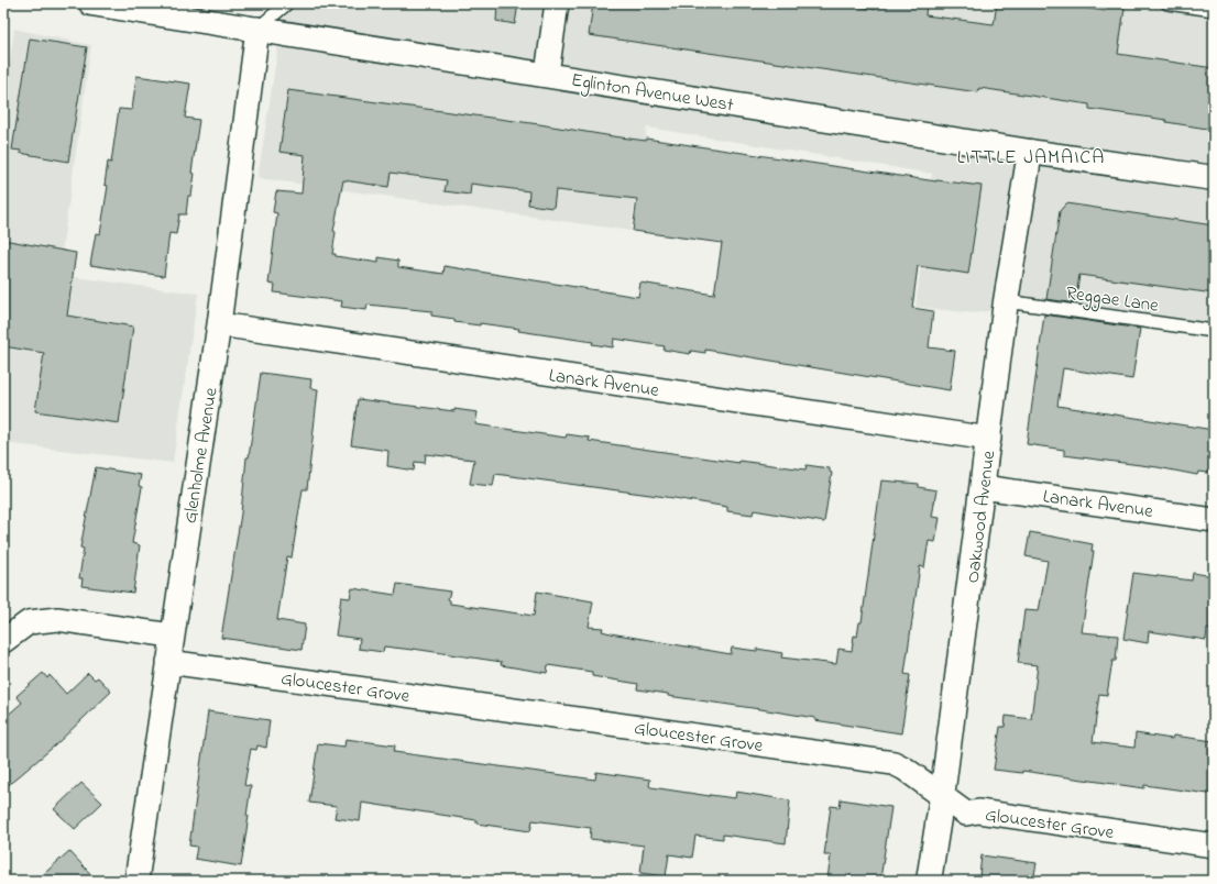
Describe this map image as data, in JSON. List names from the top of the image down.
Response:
{
  "streets": {
    "main road": ["Eglinton Avenue West", "Oakwood Avenue"],
    "street": ["Lanark Avenue", "Glenholme Avenue", "Gloucester Grove"],
    "lane": ["Reggae Lane"]
  },
  "crossings": [
    ["Eglinton Avenue West", "Glenholme Avenue"],
    ["Eglinton Avenue West", "Oakwood Avenue"],
    ["Reggae Lane", "Oakwood Avenue"],
    ["Lanark Avenue", "Glenholme Avenue"],
    ["Lanark Avenue", "Oakwood Avenue"],
    ["Glenholme Avenue", "Gloucester Grove"],
    ["Oakwood Avenue", "Gloucester Grove"]
  ],
  "districts": ["LITTLE JAMAICA"]
}
